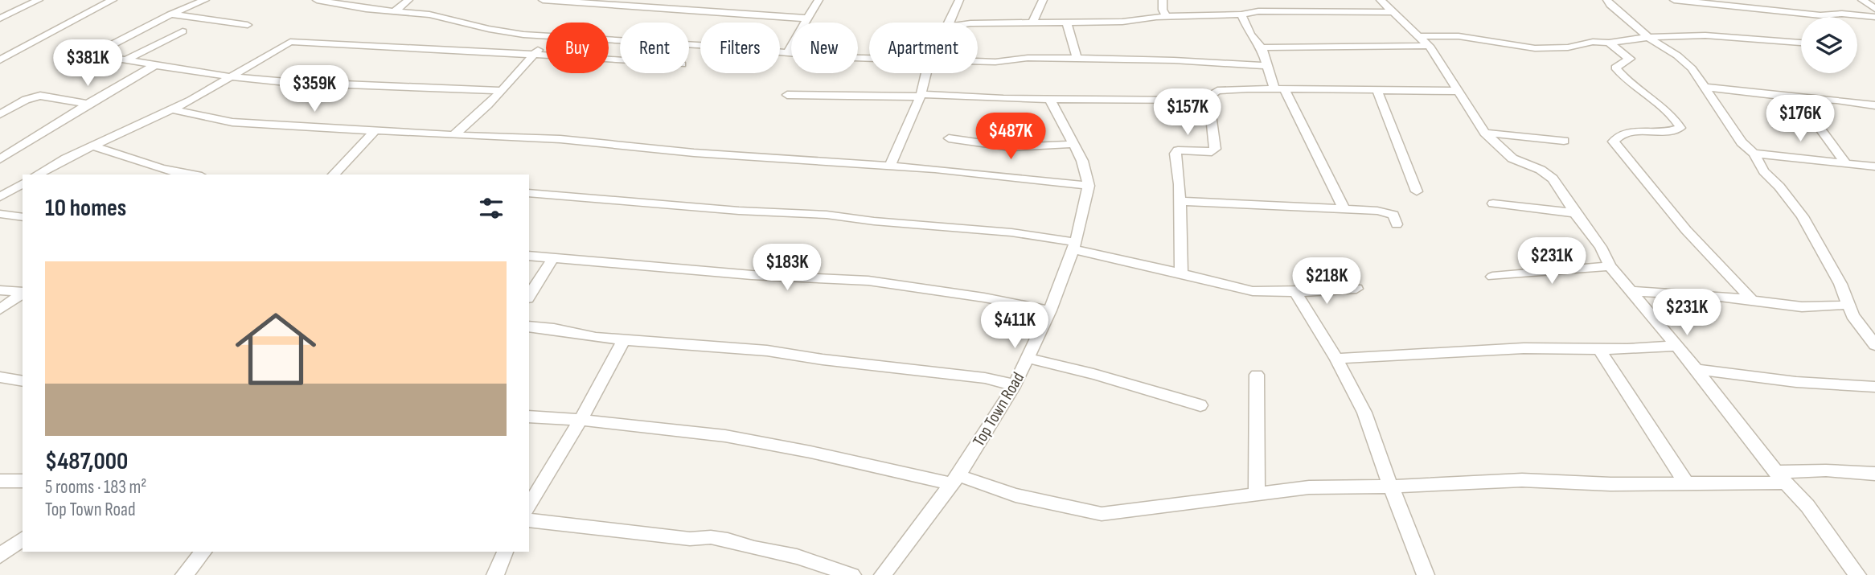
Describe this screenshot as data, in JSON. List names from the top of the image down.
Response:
{
  "streets": {
    "street": ["Top Town Road"]
  },
  "page": {
    "chip": [
      "Buy",
      "Rent",
      "Filters",
      "New",
      "Apartment"
    ],
    "price": [
      "$381K",
      "$359K",
      "$157K",
      "$176K",
      "$487K",
      "$231K",
      "$183K",
      "$218K",
      "$231K",
      "$411K"
    ],
    "heading": "10 homes",
    "list": [
      {
        "name": "$487,000",
        "note": "5 rooms · 183 m² · Top Town Road"
      }
    ]
  }
}
